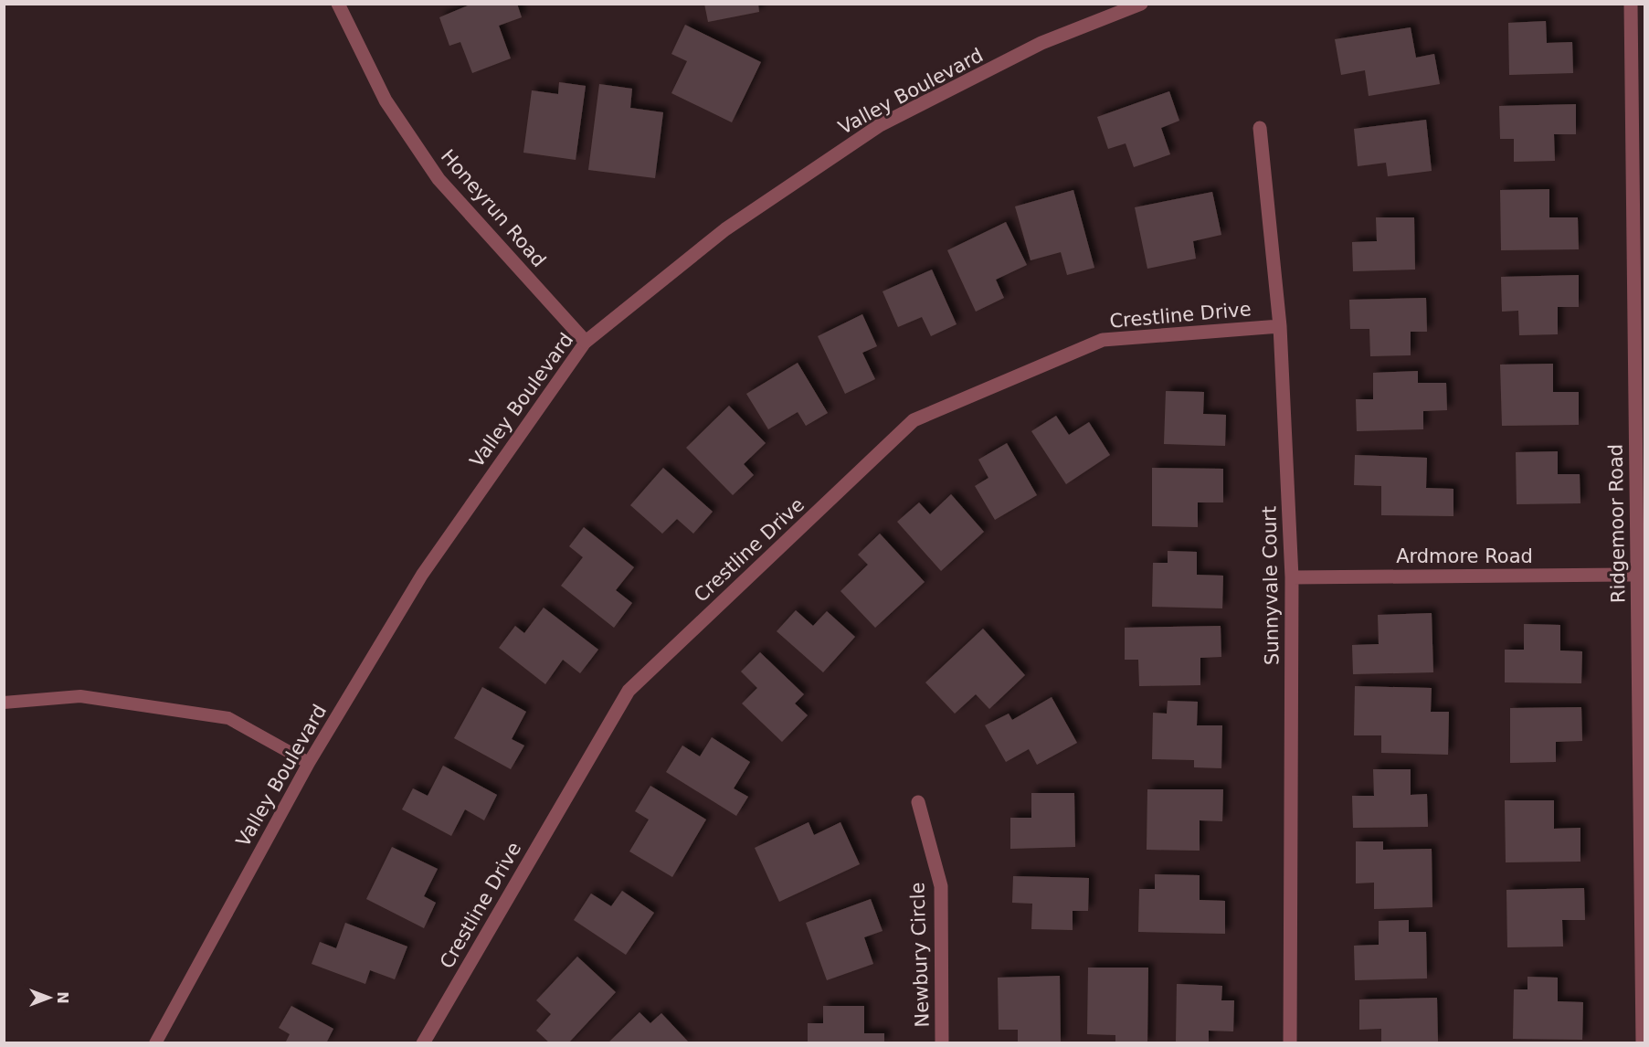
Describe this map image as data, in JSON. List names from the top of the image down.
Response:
{
  "streets": {
    "street": [
      "Valley Boulevard",
      "Honeyrun Road",
      "Crestline Drive",
      "Ridgemoor Road",
      "Ardmore Road",
      "Sunnyvale Court",
      "Newbury Circle"
    ]
  },
  "crossings": [
    ["Valley Boulevard", "Honeyrun Road"],
    ["Crestline Drive", "Sunnyvale Court"],
    ["Ridgemoor Road", "Ardmore Road"],
    ["Ardmore Road", "Sunnyvale Court"]
  ],
  "north": "right"
}
